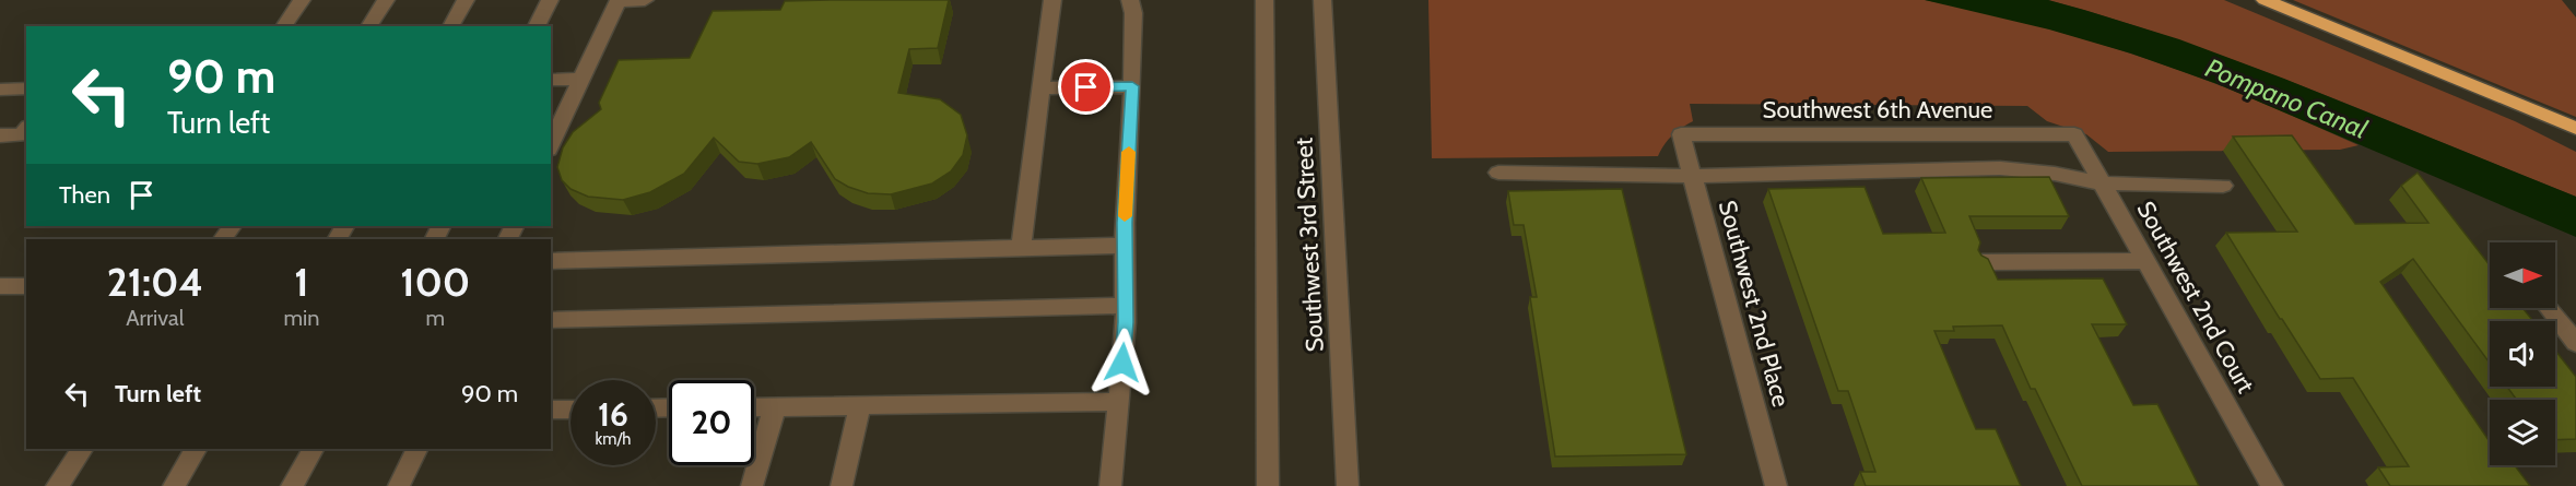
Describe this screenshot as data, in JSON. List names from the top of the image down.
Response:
{
  "streets": {
    "street": [
      "Southwest 6th Avenue",
      "Southwest 3rd Street",
      "Southwest 2nd Court",
      "Southwest 2nd Place"
    ]
  },
  "crossings": [
    ["Southwest 6th Avenue", "Southwest 2nd Court"],
    ["Southwest 6th Avenue", "Southwest 2nd Place"]
  ],
  "water": ["Pompano Canal"],
  "north": "right",
  "page": {
    "turn": ["90 m", "Turn left"],
    "then": "Then",
    "eta": [
      "21:04",
      "Arrival",
      "1",
      "min",
      "100",
      "m"
    ],
    "list": [
      {
        "name": "Turn left",
        "value": "90 m"
      }
    ],
    "speed": "16 km/h",
    "limit": "20"
  }
}
